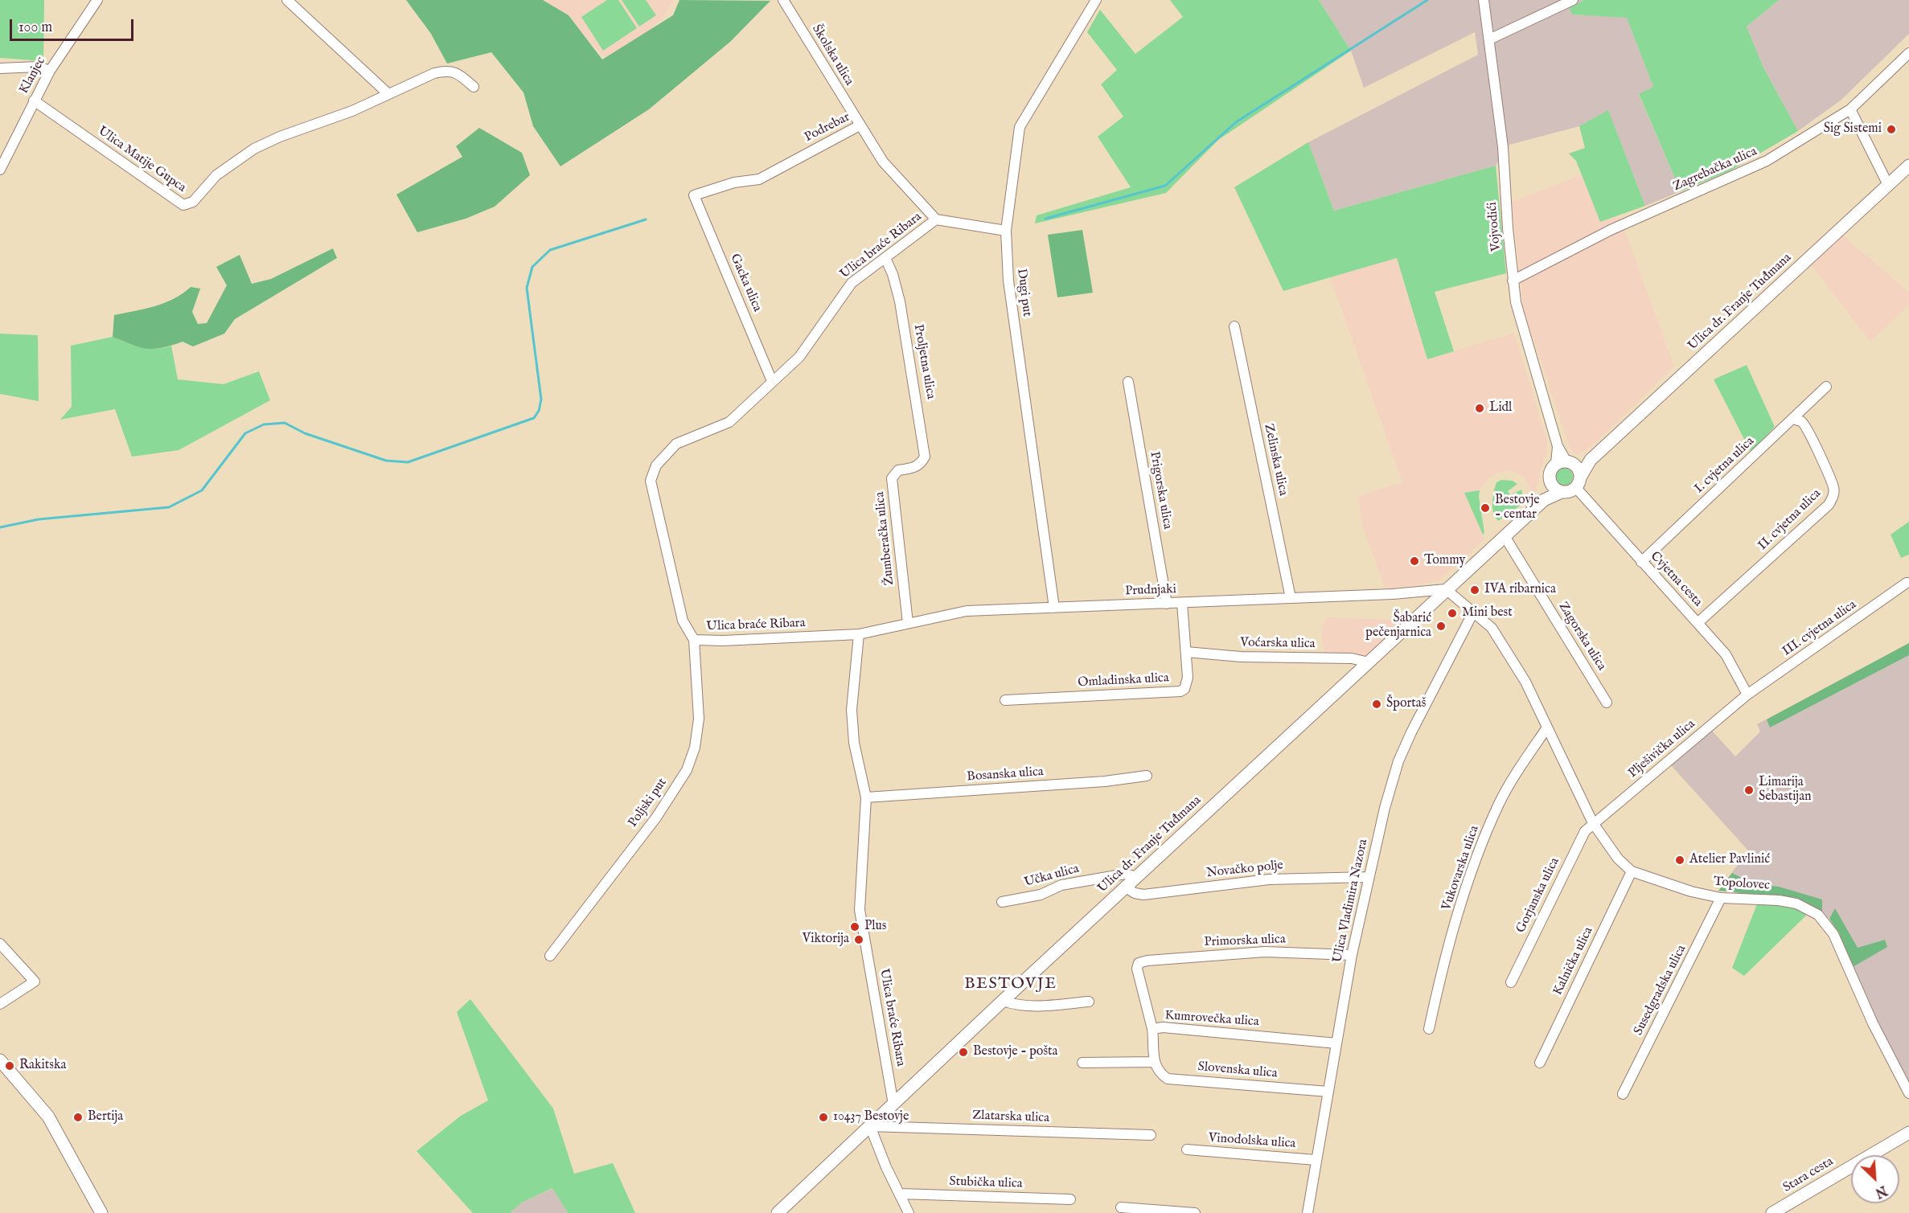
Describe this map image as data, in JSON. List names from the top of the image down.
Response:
{
  "streets": {
    "main road": ["Ulica dr. Franje Tuđmana", "Stara cesta"],
    "street": [
      "Školska ulica",
      "Klanjec",
      "Podrebar",
      "Ulica Matije Gupca",
      "Zagrebačka ulica",
      "Vojvodići",
      "Ulica braće Ribara",
      "Gacka ulica",
      "Dugi put",
      "Proljetna ulica",
      "Zelinska ulica",
      "I. cvjetna ulica",
      "Prigorska ulica",
      "II. cvjetna ulica",
      "Žumberačka ulica",
      "Cvjetna cesta",
      "Prudnjaki",
      "III. cvjetna ulica",
      "Zagorska ulica",
      "Voćarska ulica",
      "Omladinska ulica",
      "Plješivička ulica",
      "Bosanska ulica",
      "Poljski put",
      "Vukovarska ulica",
      "Novačko polje",
      "Učka ulica",
      "Topolovec",
      "Gorjanska ulica",
      "Ulica Vladimira Nazora",
      "Primorska ulica",
      "Kalnička ulica",
      "Susedgradska ulica",
      "Kumrovečka ulica",
      "Slovenska ulica",
      "Zlatarska ulica",
      "Vinodolska ulica",
      "Stubička ulica"
    ]
  },
  "crossings": [
    ["Školska ulica", "Podrebar"],
    ["Klanjec", "Ulica Matije Gupca"],
    ["Podrebar", "Ulica braće Ribara"],
    ["Podrebar", "Gacka ulica"],
    ["Zagrebačka ulica", "Vojvodići"],
    ["Vojvodići", "Ulica dr. Franje Tuđmana"],
    ["Vojvodići", "Cvjetna cesta"],
    ["Ulica braće Ribara", "Gacka ulica"],
    ["Ulica braće Ribara", "Dugi put"],
    ["Ulica braće Ribara", "Ulica dr. Franje Tuđmana"],
    ["Ulica braće Ribara", "Proljetna ulica"],
    ["Ulica braće Ribara", "Prudnjaki"],
    ["Ulica braće Ribara", "Bosanska ulica"],
    ["Ulica braće Ribara", "Poljski put"],
    ["Dugi put", "Prudnjaki"],
    ["Ulica dr. Franje Tuđmana", "Cvjetna cesta"],
    ["Ulica dr. Franje Tuđmana", "Prudnjaki"],
    ["Ulica dr. Franje Tuđmana", "Zagorska ulica"],
    ["Ulica dr. Franje Tuđmana", "Voćarska ulica"],
    ["Ulica dr. Franje Tuđmana", "Novačko polje"],
    ["Ulica dr. Franje Tuđmana", "Učka ulica"],
    ["Ulica dr. Franje Tuđmana", "Topolovec"],
    ["Ulica dr. Franje Tuđmana", "Zlatarska ulica"],
    ["Proljetna ulica", "Žumberačka ulica"],
    ["Zelinska ulica", "Prudnjaki"],
    ["I. cvjetna ulica", "II. cvjetna ulica"],
    ["I. cvjetna ulica", "Cvjetna cesta"],
    ["Prigorska ulica", "Prudnjaki"],
    ["II. cvjetna ulica", "Cvjetna cesta"],
    ["Žumberačka ulica", "Prudnjaki"],
    ["Cvjetna cesta", "III. cvjetna ulica"],
    ["Cvjetna cesta", "Plješivička ulica"],
    ["Prudnjaki", "Omladinska ulica"],
    ["Prudnjaki", "Topolovec"],
    ["III. cvjetna ulica", "Plješivička ulica"],
    ["Voćarska ulica", "Omladinska ulica"],
    ["Plješivička ulica", "Topolovec"],
    ["Plješivička ulica", "Gorjanska ulica"],
    ["Vukovarska ulica", "Topolovec"],
    ["Novačko polje", "Ulica Vladimira Nazora"],
    ["Topolovec", "Gorjanska ulica"],
    ["Topolovec", "Ulica Vladimira Nazora"],
    ["Topolovec", "Kalnička ulica"],
    ["Topolovec", "Susedgradska ulica"],
    ["Ulica Vladimira Nazora", "Primorska ulica"],
    ["Ulica Vladimira Nazora", "Kumrovečka ulica"],
    ["Ulica Vladimira Nazora", "Slovenska ulica"],
    ["Ulica Vladimira Nazora", "Vinodolska ulica"],
    ["Primorska ulica", "Kumrovečka ulica"]
  ],
  "districts": ["BESTOVJE"],
  "places": [
    "Sig Sistemi",
    "Lidl",
    "Bestovje - centar",
    "Tommy",
    "IVA ribarnica",
    "Mini best",
    "Šabarić pečenjarnica",
    "Športaš",
    "Limarija Sebastijan",
    "Atelier Pavlinić",
    "Plus",
    "Viktorija",
    "Bestovje - pošta",
    "Rakitska",
    "Bertija",
    "10437 Bestovje"
  ],
  "scale_bar": "100 m",
  "north": "bottom right"
}
